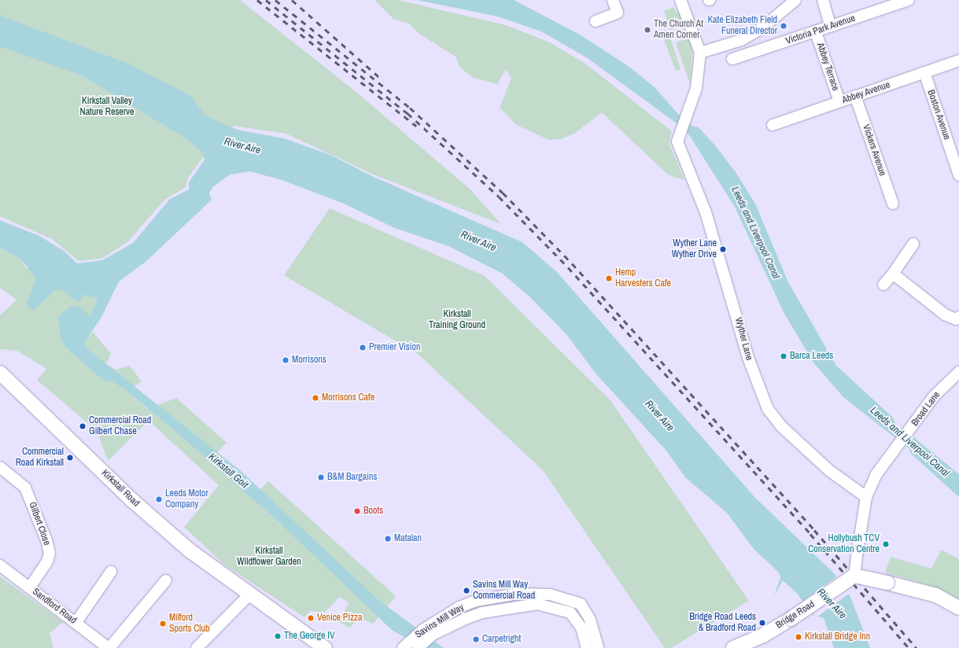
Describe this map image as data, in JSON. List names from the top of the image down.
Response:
{
  "streets": {
    "main road": ["Kirkstall Road", "Bridge Road"],
    "street": [
      "Victoria Park Avenue",
      "Abbey Terrace",
      "Abbey Avenue",
      "Boston Avenue",
      "Vickers Avenue",
      "Wyther Lane",
      "Broad Lane",
      "Gilbert Close",
      "Sandford Road",
      "Savins Mill Way"
    ]
  },
  "crossings": [
    ["Victoria Park Avenue", "Abbey Terrace"],
    ["Abbey Terrace", "Abbey Avenue"],
    ["Abbey Avenue", "Boston Avenue"],
    ["Abbey Avenue", "Vickers Avenue"],
    ["Wyther Lane", "Broad Lane"],
    ["Gilbert Close", "Sandford Road"]
  ],
  "water": ["River Aire", "Leeds and Liverpool Canal", "Kirkstall Goit"],
  "parks": ["Kirkstall Valley Nature Reserve", "Kirkstall Training Ground", "Kirkstall Wildflower Garden"],
  "places": [
    "Kate Elizabeth Field Funeral Director",
    "The Church At Amen Corner",
    "Wyther Lane Wyther Drive",
    "Hemp Harvesters Cafe",
    "Premier Vision",
    "Barca Leeds",
    "Morrisons",
    "Morrisons Cafe",
    "Commercial Road Gilbert Chase",
    "Commercial Road Kirkstall",
    "B&M Bargains",
    "Leeds Motor Company",
    "Boots",
    "Matalan",
    "Hollybush TCV Conservation Centre",
    "Savins Mill Way Commercial Road",
    "Venice Pizza",
    "Bridge Road Leeds & Bradford Road",
    "Milford Sports Club",
    "The George IV",
    "Kirkstall Bridge Inn",
    "Carpetright"
  ]
}
